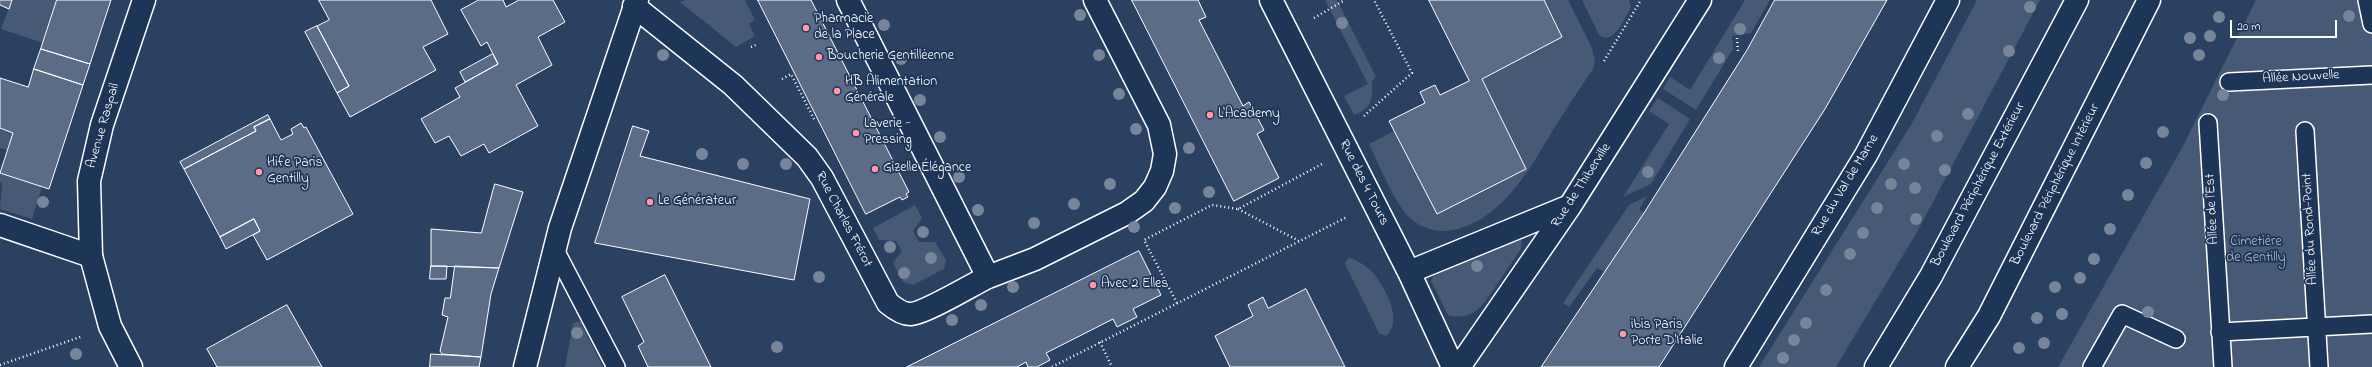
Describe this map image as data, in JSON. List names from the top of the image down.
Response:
{
  "streets": {
    "main road": [
      "Avenue Raspail",
      "Rue des 4 Tours",
      "Boulevard Périphérique Extérieur",
      "Boulevard Périphérique Intérieur",
      "Rue de Thiberville",
      "Rue du Val de Marne",
      "Rue Charles Frérot"
    ],
    "lane": ["Allée Nouvelle", "Allée de l'Est", "Allée du Rond-Point"]
  },
  "parks": ["Cimetière de Gentilly"],
  "places": [
    "Pharmacie de la Place",
    "Boucherie Gentillėenne",
    "HB Alimentation Générale",
    "L'Academy",
    "Laverie - Pressing",
    "Gizelle Élégance",
    "Hife Paris Gentilly",
    "Le Générateur",
    "Avec 2 Elles",
    "ibis Paris Porte D'Italie"
  ],
  "scale_bar": "20 m"
}
